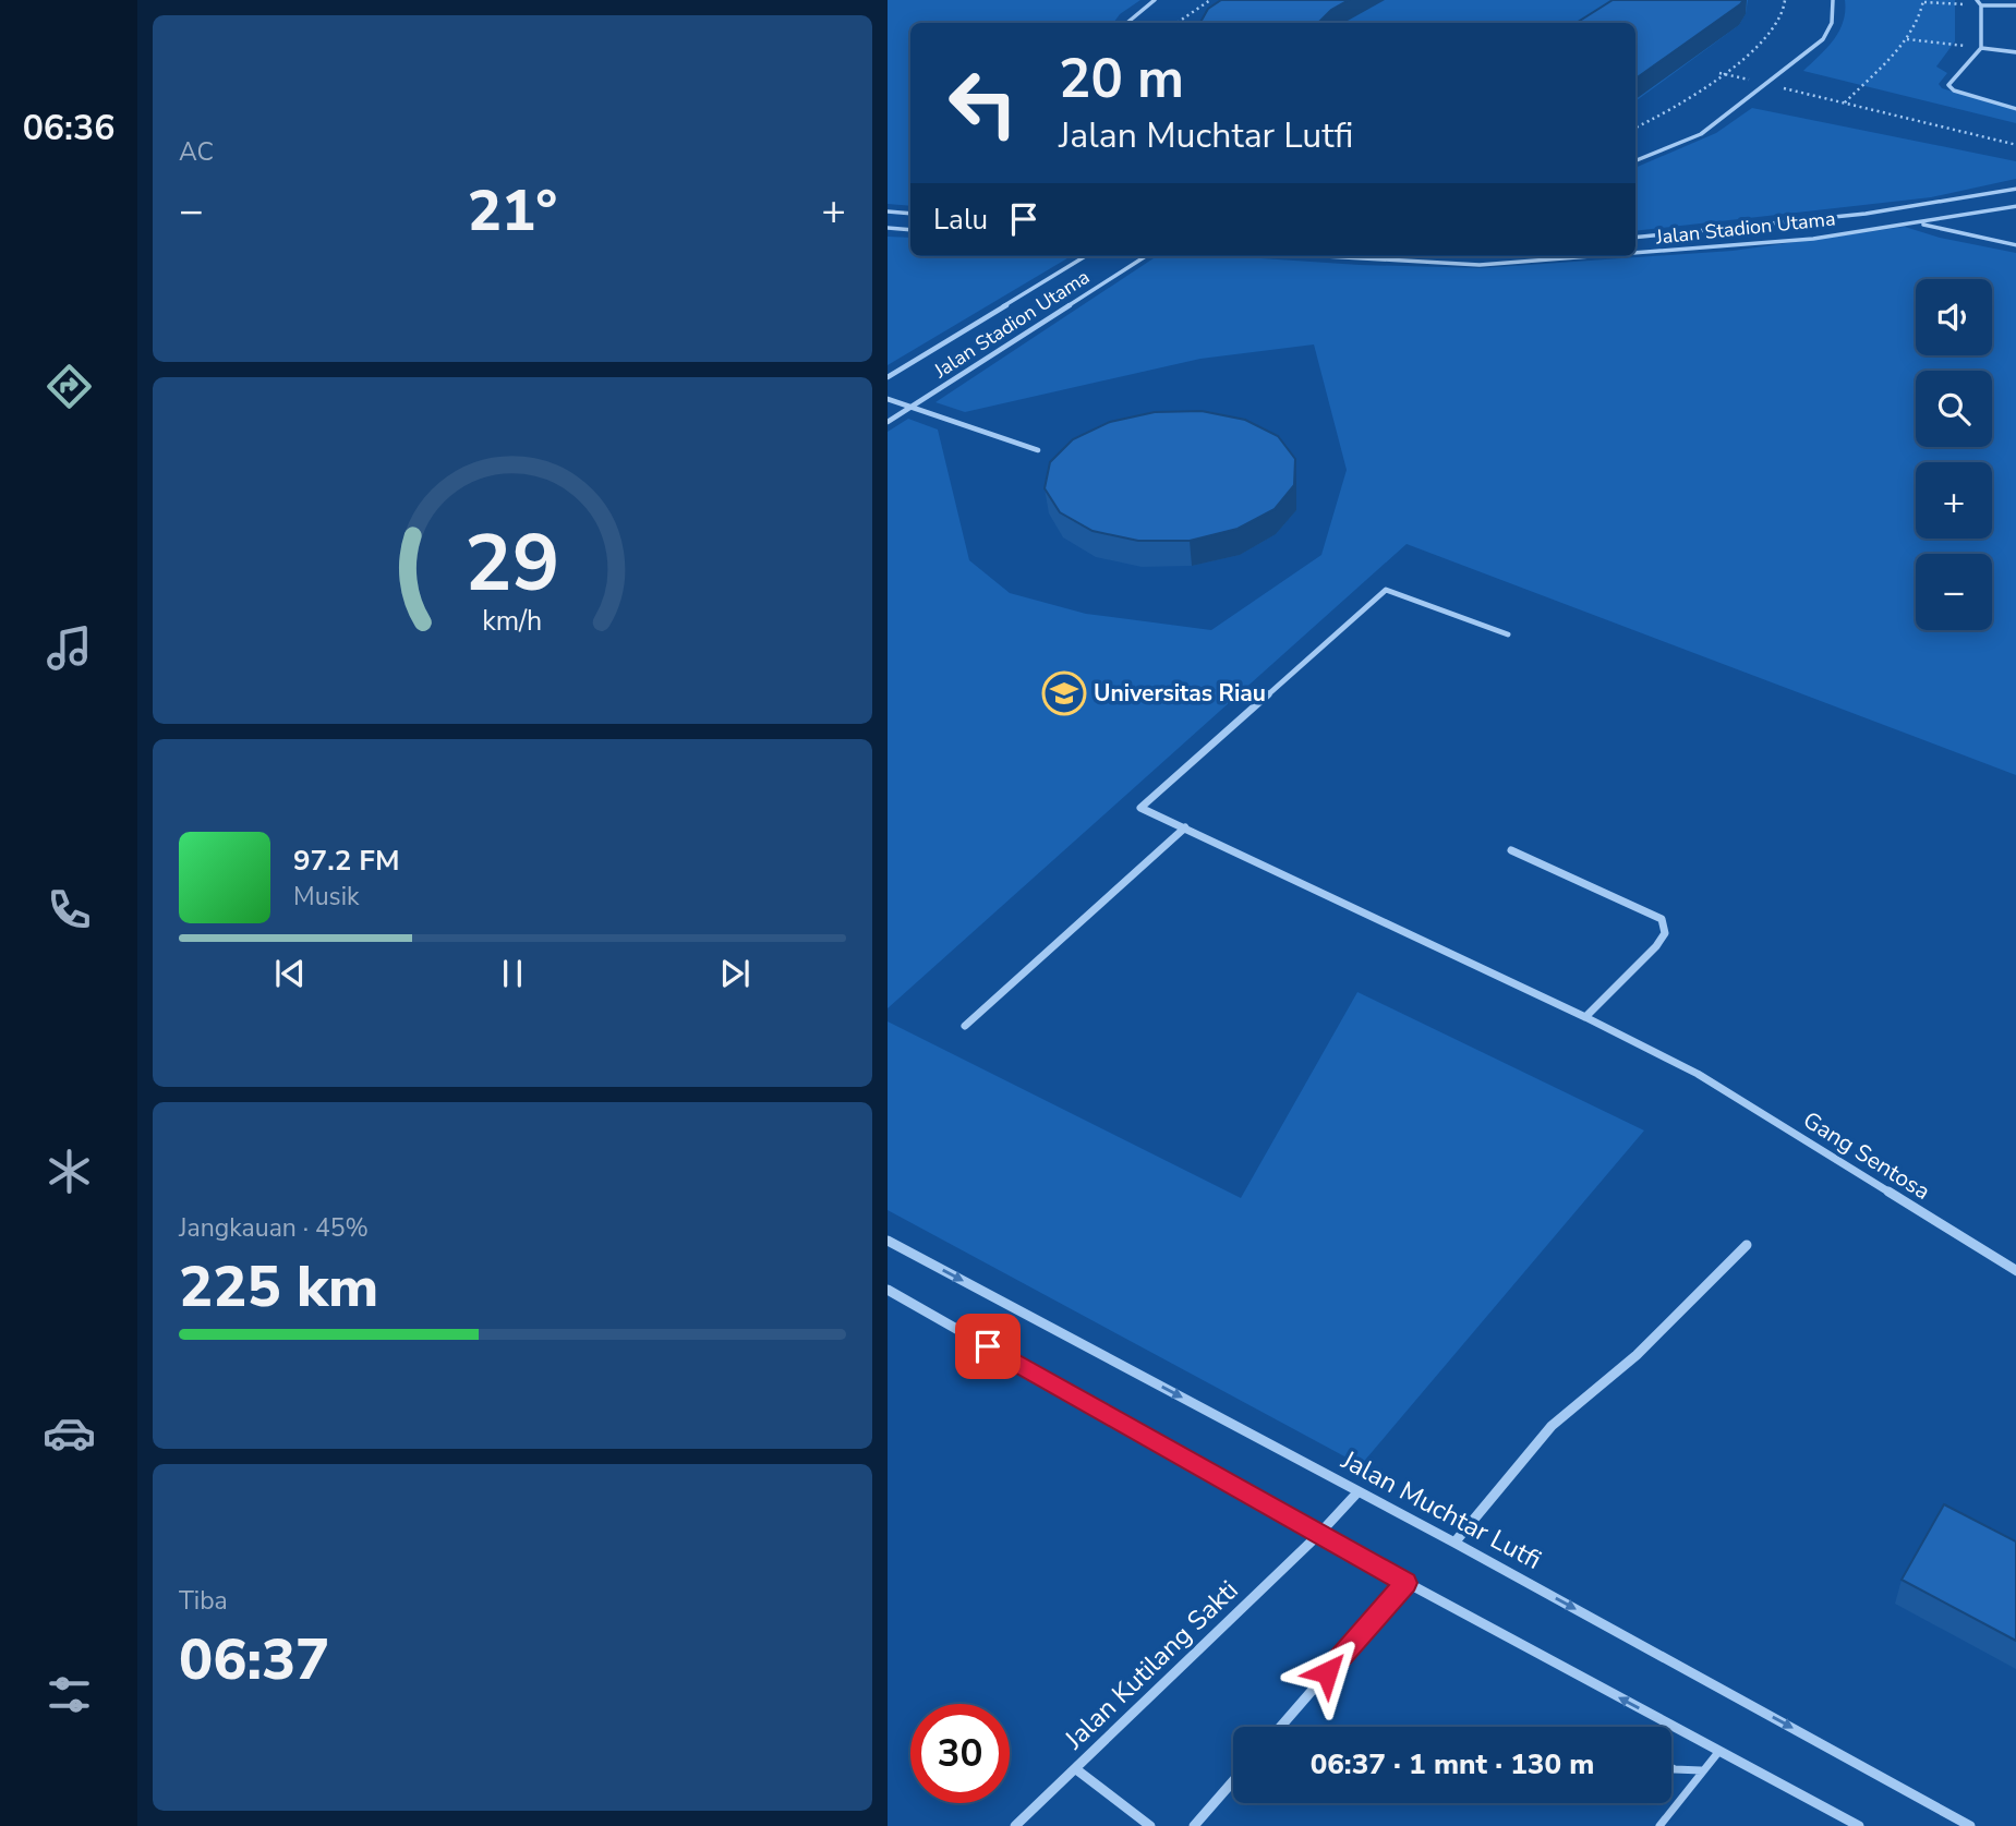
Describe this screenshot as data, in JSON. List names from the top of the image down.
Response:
{
  "streets": {
    "street": ["Gang Sentosa", "Jalan Muchtar Lutfi", "Jalan Kutilang Sakti"],
    "lane": ["Jalan Stadion Utama"]
  },
  "crossings": [
    ["Jalan Muchtar Lutfi", "Jalan Kutilang Sakti"]
  ],
  "places": {
    "school or university": ["Universitas Riau"]
  },
  "page": {
    "tabs": "06:36",
    "tile": [
      "AC",
      ["Jangkauan · 45%", "225 km"],
      ["Tiba", "06:37"]
    ],
    "turn": ["20 m", "Jalan Muchtar Lutfi"],
    "heat": ["−", "21°", "+"],
    "then": "Lalu",
    "map_buttons": ["+", "−"],
    "song": ["97.2 FM", "Musik"],
    "limit": "30",
    "trip": "06:37 · 1 mnt · 130 m",
    "gauge": ["29", "km/h"]
  }
}
